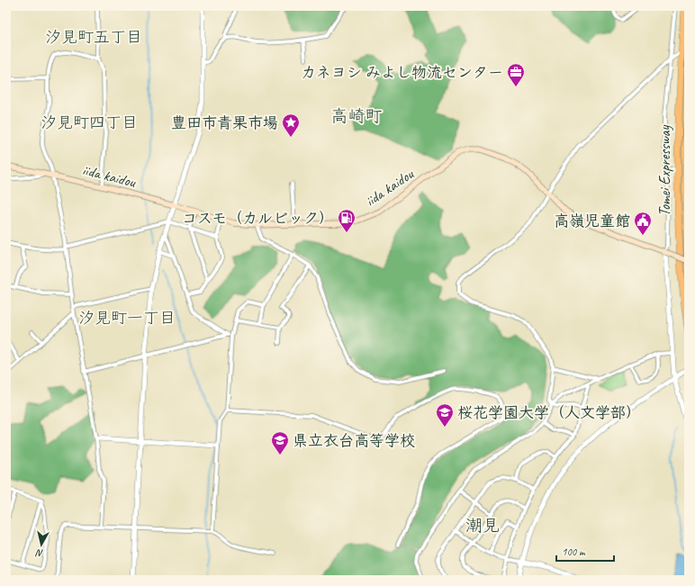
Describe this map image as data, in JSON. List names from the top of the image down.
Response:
{
  "streets": {
    "highway": ["Tomei Expressway"],
    "main road": ["iida kaidou"]
  },
  "districts": [
    "汐見町五丁目",
    "高崎町",
    "汐見町四丁目",
    "汐見町一丁目",
    "潮見"
  ],
  "places": {
    "office": ["カネヨシ みよし物流センター"],
    "place": ["豊田市青果市場"],
    "fuel station": ["コスモ（カルビック）"],
    "public building": ["高嶺児童館"],
    "school or university": ["桜花学園大学（人文学部）", "県立衣台高等学校"]
  },
  "scale_bar": "100 m",
  "north": "bottom"
}
